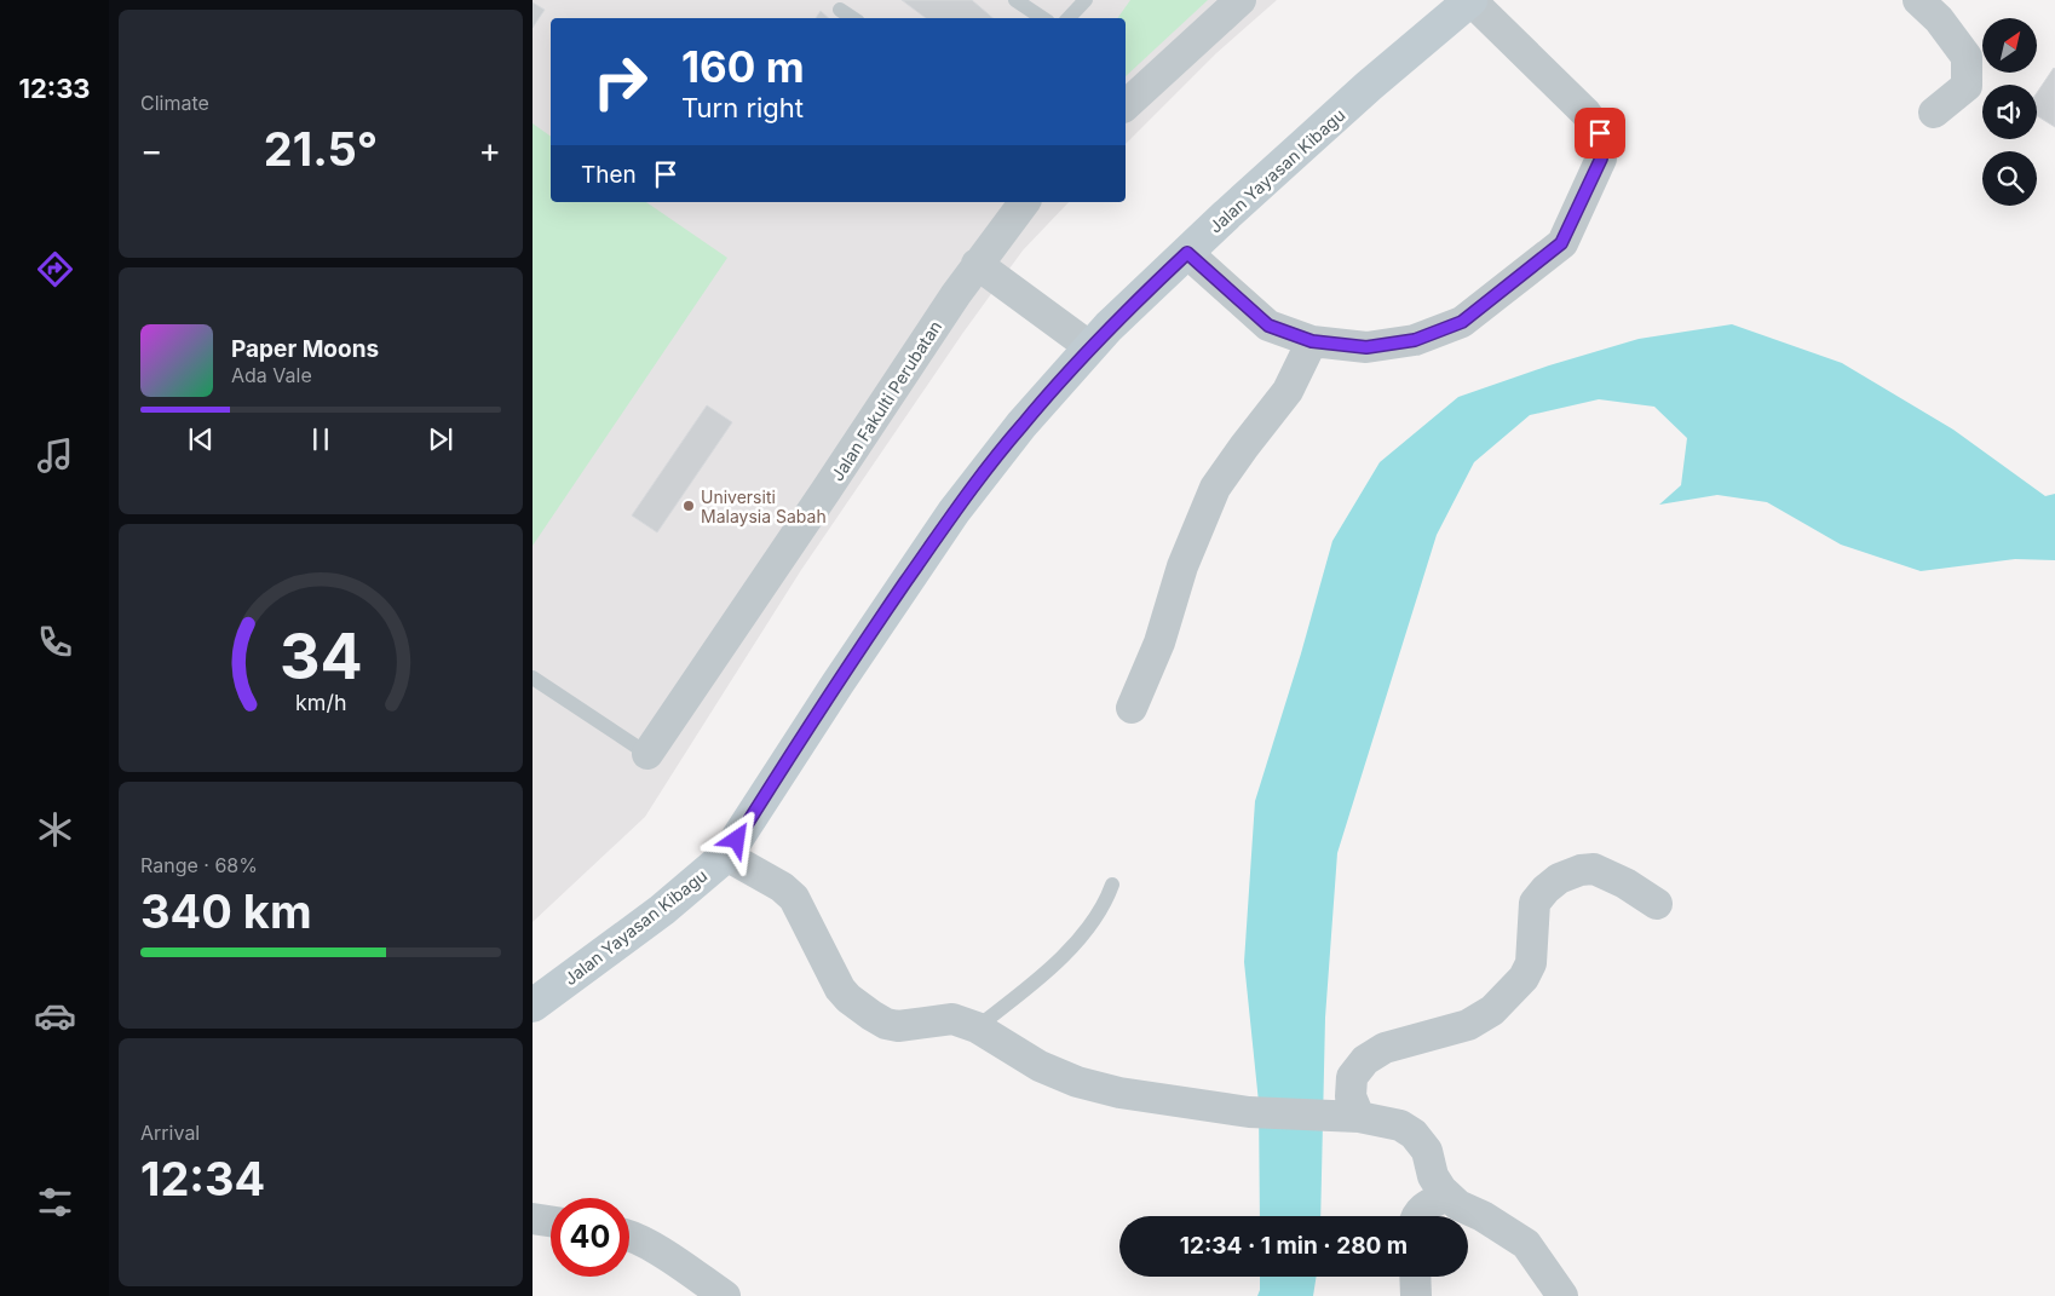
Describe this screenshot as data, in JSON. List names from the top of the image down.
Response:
{
  "streets": {
    "street": ["Jalan Yayasan Kibagu", "Jalan Fakulti Perubatan"]
  },
  "places": ["Universiti Malaysia Sabah"],
  "north": "top right",
  "page": {
    "tabs": "12:33",
    "tile": [
      "Climate",
      ["Range · 68%", "340 km"],
      ["Arrival", "12:34"]
    ],
    "turn": ["160 m", "Turn right"],
    "heat": ["−", "21.5°", "+"],
    "then": "Then",
    "song": ["Paper Moons", "Ada Vale"],
    "limit": "40",
    "trip": "12:34 · 1 min · 280 m",
    "gauge": ["34", "km/h"]
  }
}
